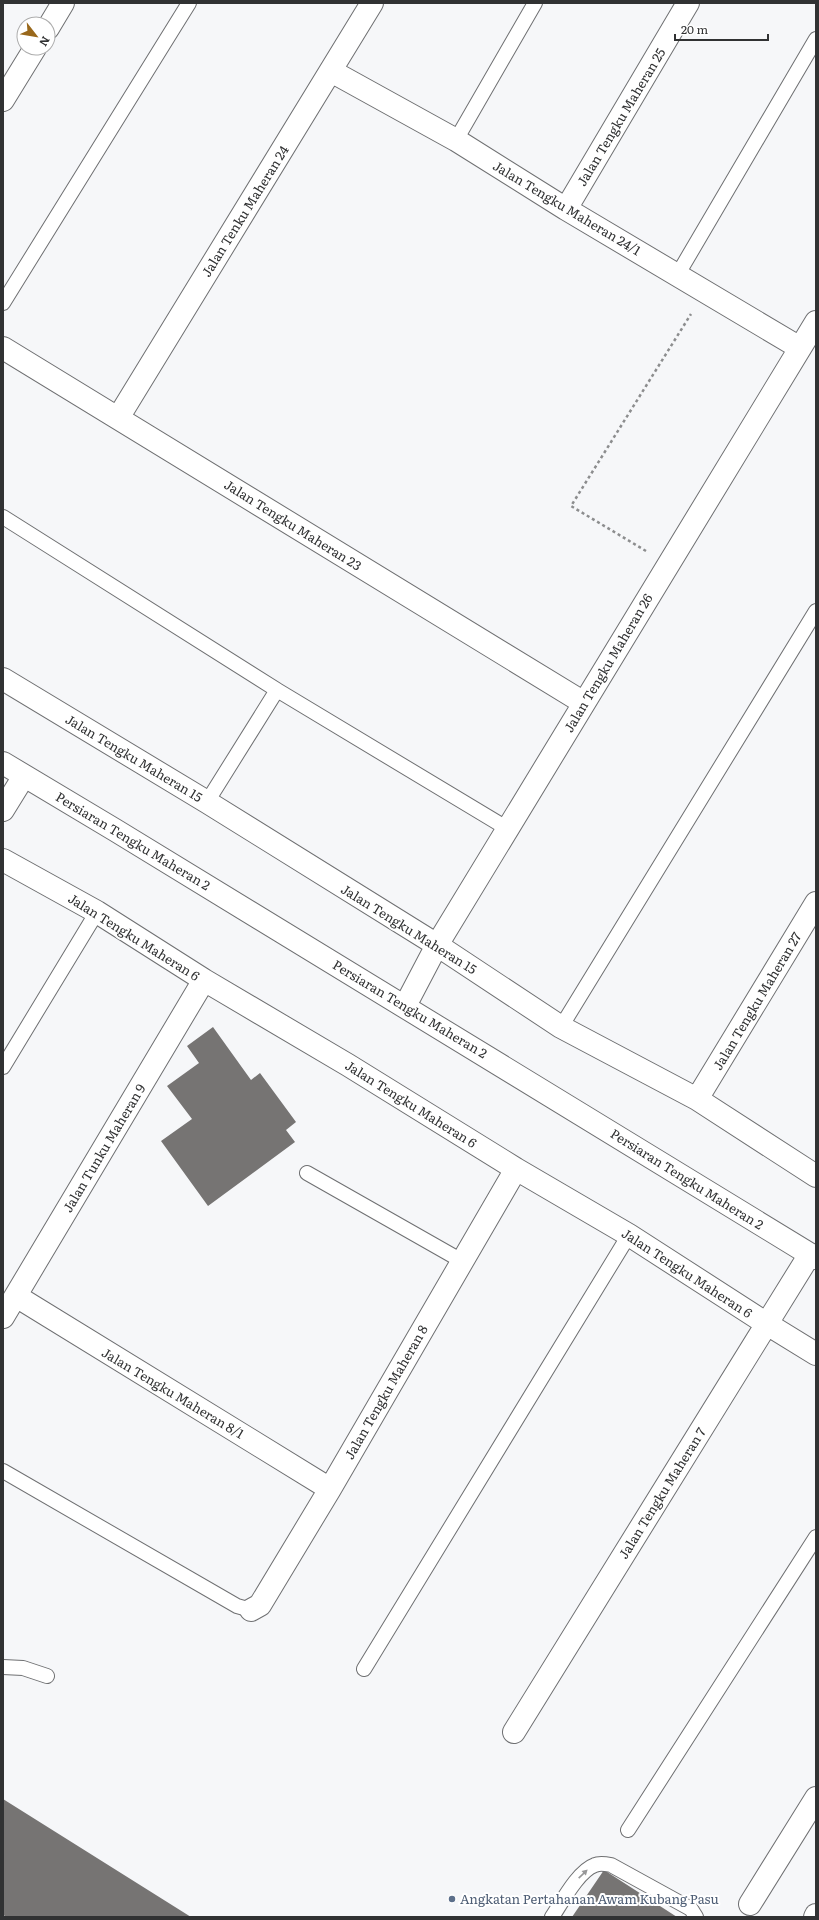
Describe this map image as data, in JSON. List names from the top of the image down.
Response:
{
  "streets": {
    "street": [
      "Jalan Tengku Maheran 25",
      "Jalan Tengku Maheran 24/1",
      "Jalan Tenku Maheran 24",
      "Jalan Tengku Maheran 23",
      "Jalan Tengku Maheran 26",
      "Jalan Tengku Maheran 15",
      "Persiaran Tengku Maheran 2",
      "Jalan Tengku Maheran 6",
      "Jalan Tengku Maheran 27",
      "Jalan Tunku Maheran 9",
      "Jalan Tengku Maheran 8",
      "Jalan Tengku Maheran 8/1",
      "Jalan Tengku Maheran 7"
    ]
  },
  "crossings": [
    ["Jalan Tengku Maheran 25", "Jalan Tengku Maheran 24/1"],
    ["Jalan Tengku Maheran 24/1", "Jalan Tenku Maheran 24"],
    ["Jalan Tengku Maheran 24/1", "Jalan Tengku Maheran 26"],
    ["Jalan Tenku Maheran 24", "Jalan Tengku Maheran 23"],
    ["Jalan Tengku Maheran 23", "Jalan Tengku Maheran 26"],
    ["Jalan Tengku Maheran 26", "Jalan Tengku Maheran 15"],
    ["Jalan Tengku Maheran 26", "Persiaran Tengku Maheran 2"],
    ["Jalan Tengku Maheran 15", "Jalan Tengku Maheran 27"],
    ["Persiaran Tengku Maheran 2", "Jalan Tengku Maheran 7"],
    ["Jalan Tengku Maheran 6", "Jalan Tunku Maheran 9"],
    ["Jalan Tengku Maheran 6", "Jalan Tengku Maheran 8"],
    ["Jalan Tengku Maheran 6", "Jalan Tengku Maheran 7"],
    ["Jalan Tunku Maheran 9", "Jalan Tengku Maheran 8/1"],
    ["Jalan Tengku Maheran 8", "Jalan Tengku Maheran 8/1"]
  ],
  "places": ["Angkatan Pertahanan Awam Kubang Pasu"],
  "scale_bar": "20 m",
  "north": "bottom right"
}
